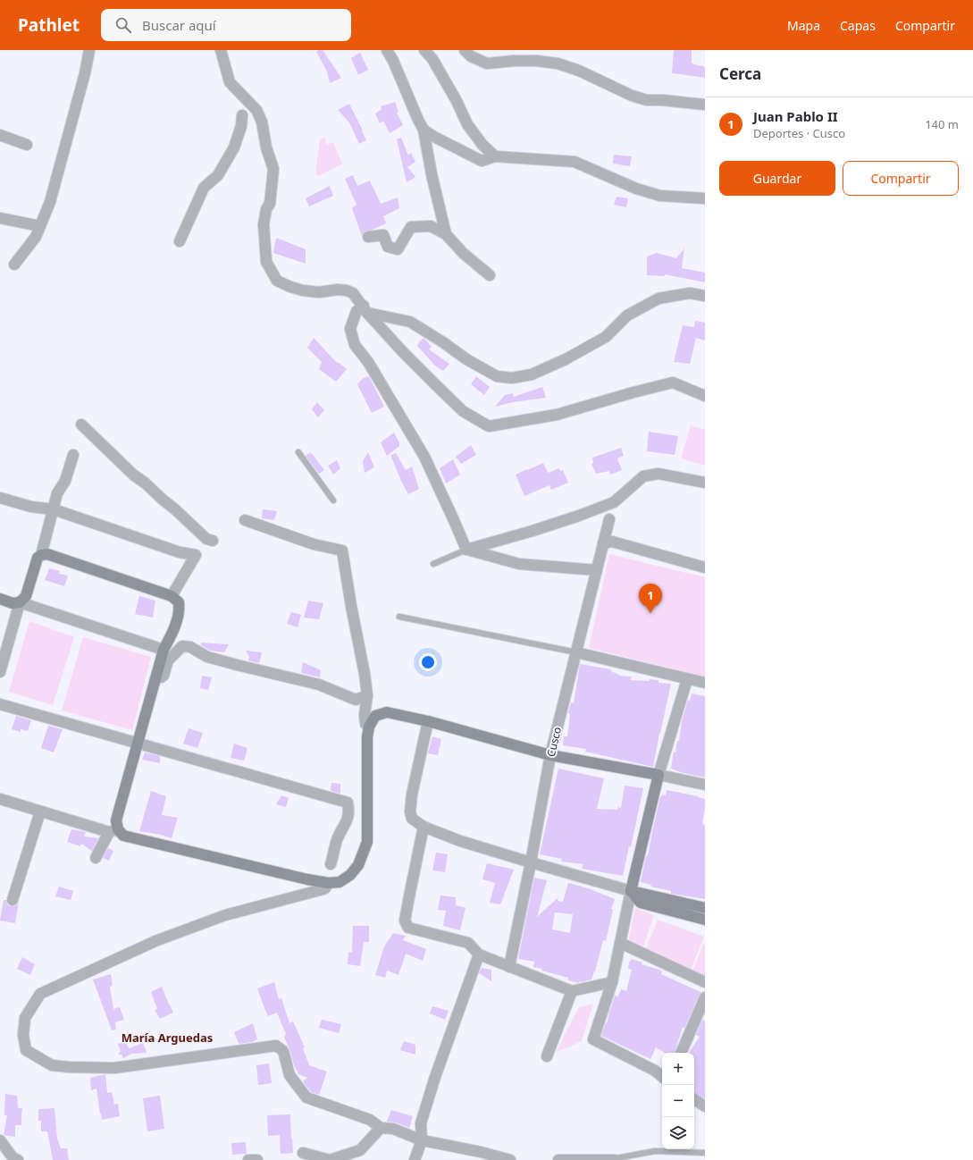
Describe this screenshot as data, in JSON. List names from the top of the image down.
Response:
{
  "streets": {
    "street": ["Cusco"]
  },
  "districts": ["María Arguedas"],
  "page": {
    "header": "Pathlet",
    "search": "Buscar aquí",
    "nav": ["Mapa", "Capas", "Compartir"],
    "heading": "Cerca",
    "list": [
      {
        "mark": "1",
        "name": "Juan Pablo II",
        "note": "Deportes · Cusco",
        "value": "140 m"
      }
    ],
    "buttons": ["Guardar", "Compartir"],
    "pins": "1",
    "map_buttons": ["+", "−"]
  }
}
